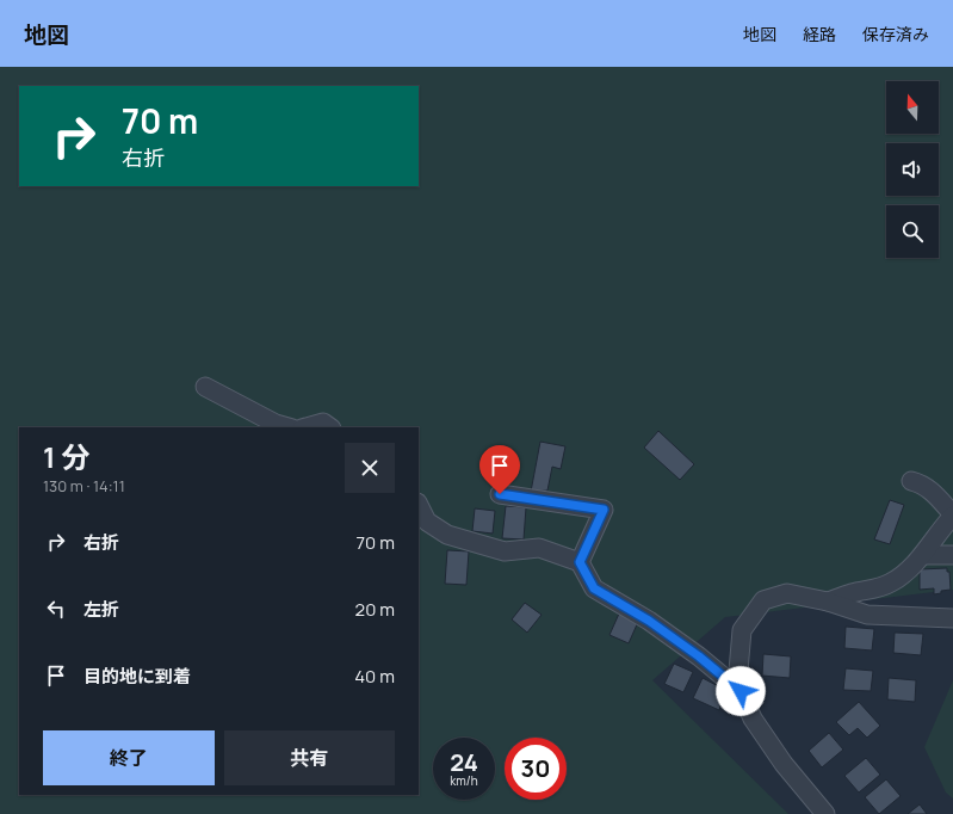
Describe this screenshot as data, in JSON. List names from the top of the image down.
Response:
{
  "north": "top",
  "page": {
    "header": "地図",
    "nav": ["地図", "経路", "保存済み"],
    "turn": ["70 m", "右折"],
    "heading": ["1 分", "130 m · 14:11"],
    "list": [
      {
        "name": "右折",
        "value": "70 m"
      },
      {
        "name": "左折",
        "value": "20 m"
      },
      {
        "name": "目的地に到着",
        "value": "40 m"
      }
    ],
    "buttons": ["終了", "共有"],
    "speed": "24 km/h",
    "limit": "30"
  }
}
